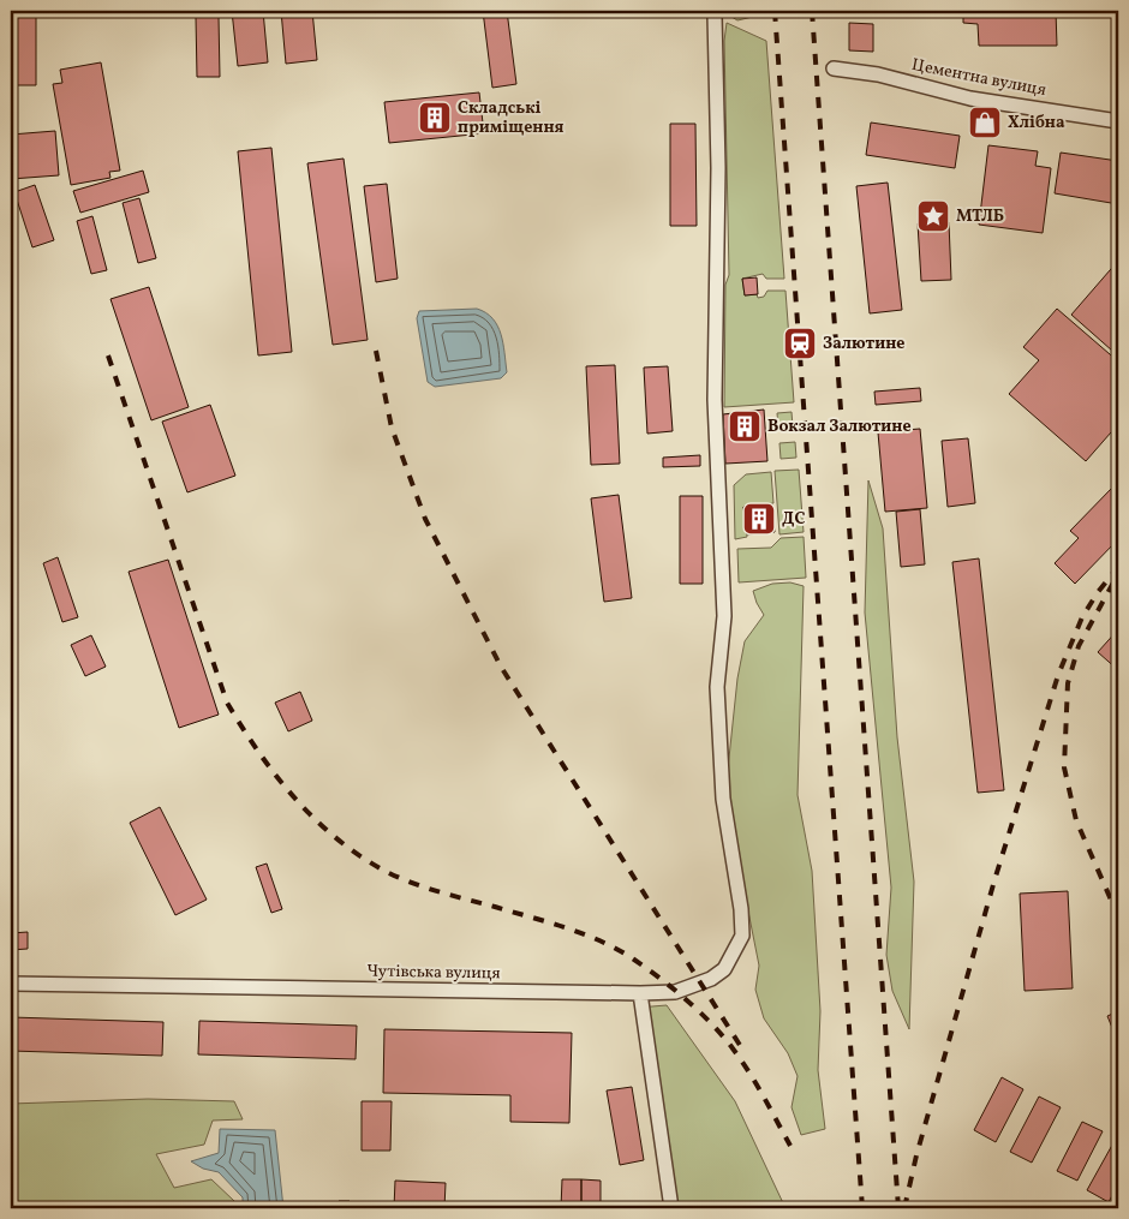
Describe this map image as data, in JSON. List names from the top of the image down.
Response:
{
  "streets": {
    "street": ["Цементна вулиця", "Чутівська вулиця"]
  },
  "places": {
    "building": ["Складські приміщення", "Вокзал Залютине", "ДС"],
    "shop": ["Хлібна"],
    "place": ["МТЛБ"],
    "station": ["Залютине"]
  }
}
